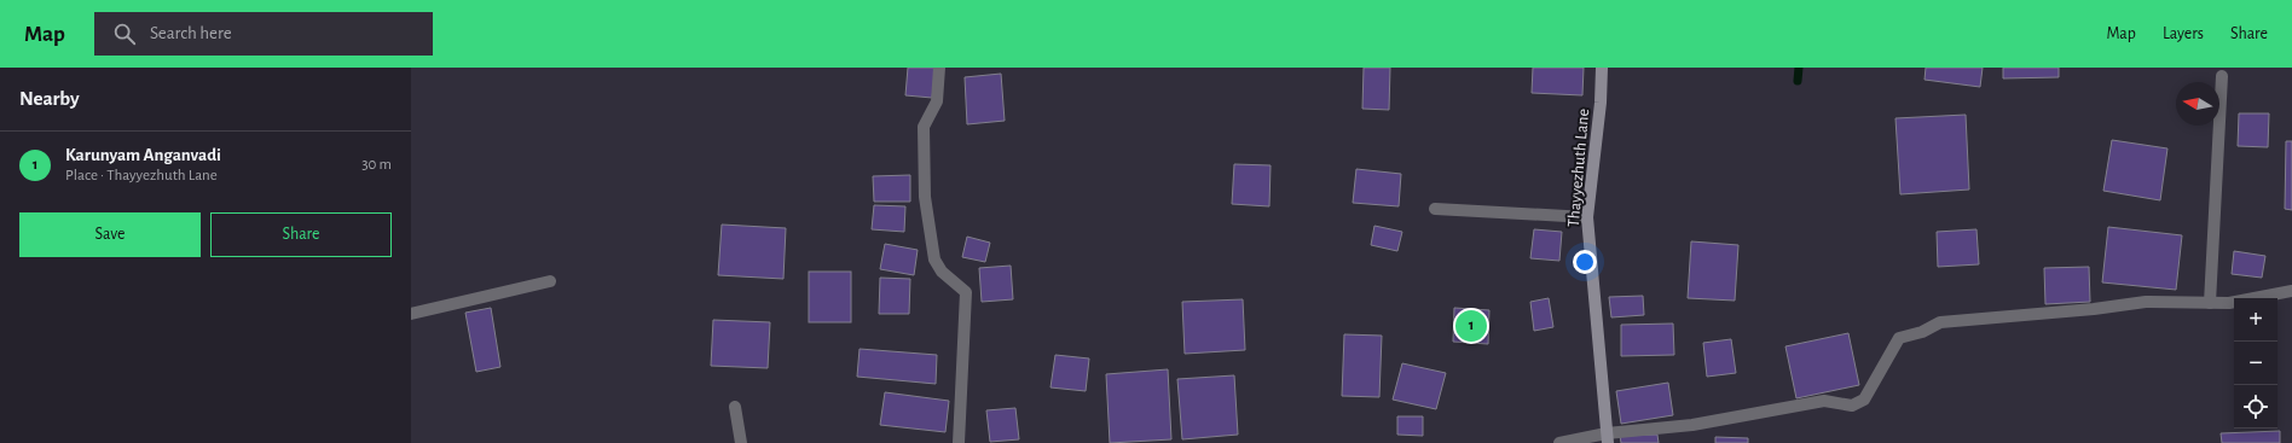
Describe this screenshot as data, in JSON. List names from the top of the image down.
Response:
{
  "streets": {
    "street": ["Thayyezhuth Lane"]
  },
  "north": "left",
  "page": {
    "header": "Map",
    "search": "Search here",
    "nav": ["Map", "Layers", "Share"],
    "heading": "Nearby",
    "list": [
      {
        "mark": "1",
        "name": "Karunyam Anganvadi",
        "note": "Place · Thayyezhuth Lane",
        "value": "30 m"
      }
    ],
    "buttons": ["Save", "Share"],
    "map_buttons": ["+", "−"],
    "pins": "1"
  }
}
